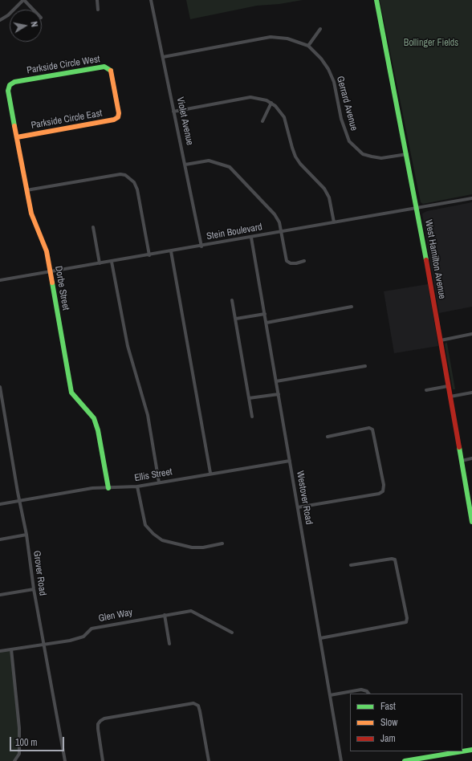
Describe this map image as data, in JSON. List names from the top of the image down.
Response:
{
  "streets": {
    "street": [
      "Parkside Circle West",
      "Gerrard Avenue",
      "Parkside Circle East",
      "Violet Avenue",
      "Stein Boulevard",
      "West Hamilton Avenue",
      "Dorbe Street",
      "Ellis Street",
      "Westover Road",
      "Grover Road",
      "Glen Way"
    ]
  },
  "crossings": [
    ["Parkside Circle West", "Parkside Circle East"],
    ["Parkside Circle West", "Dorbe Street"],
    ["Gerrard Avenue", "Violet Avenue"],
    ["Gerrard Avenue", "West Hamilton Avenue"],
    ["Parkside Circle East", "Dorbe Street"],
    ["Violet Avenue", "Stein Boulevard"],
    ["Stein Boulevard", "West Hamilton Avenue"],
    ["Stein Boulevard", "Dorbe Street"],
    ["Stein Boulevard", "Westover Road"],
    ["Dorbe Street", "Ellis Street"],
    ["Ellis Street", "Westover Road"],
    ["Ellis Street", "Grover Road"],
    ["Grover Road", "Glen Way"]
  ],
  "parks": ["Bollinger Fields"],
  "legend": ["Fast", "Slow", "Jam"],
  "scale_bar": "100 m",
  "north": "right"
}
